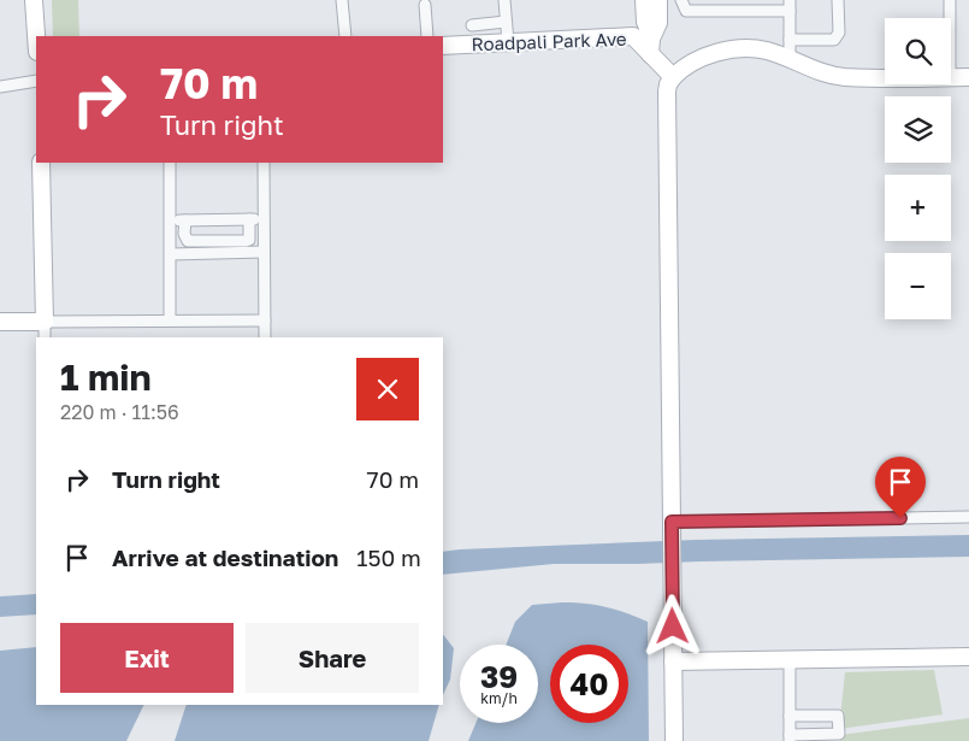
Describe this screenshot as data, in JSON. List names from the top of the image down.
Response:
{
  "streets": {
    "street": ["Roadpali Park Ave"]
  },
  "page": {
    "map_buttons": ["+", "−"],
    "turn": ["70 m", "Turn right"],
    "heading": ["1 min", "220 m · 11:56"],
    "list": [
      {
        "name": "Turn right",
        "value": "70 m"
      },
      {
        "name": "Arrive at destination",
        "value": "150 m"
      }
    ],
    "buttons": ["Exit", "Share"],
    "speed": "39 km/h",
    "limit": "40"
  }
}
